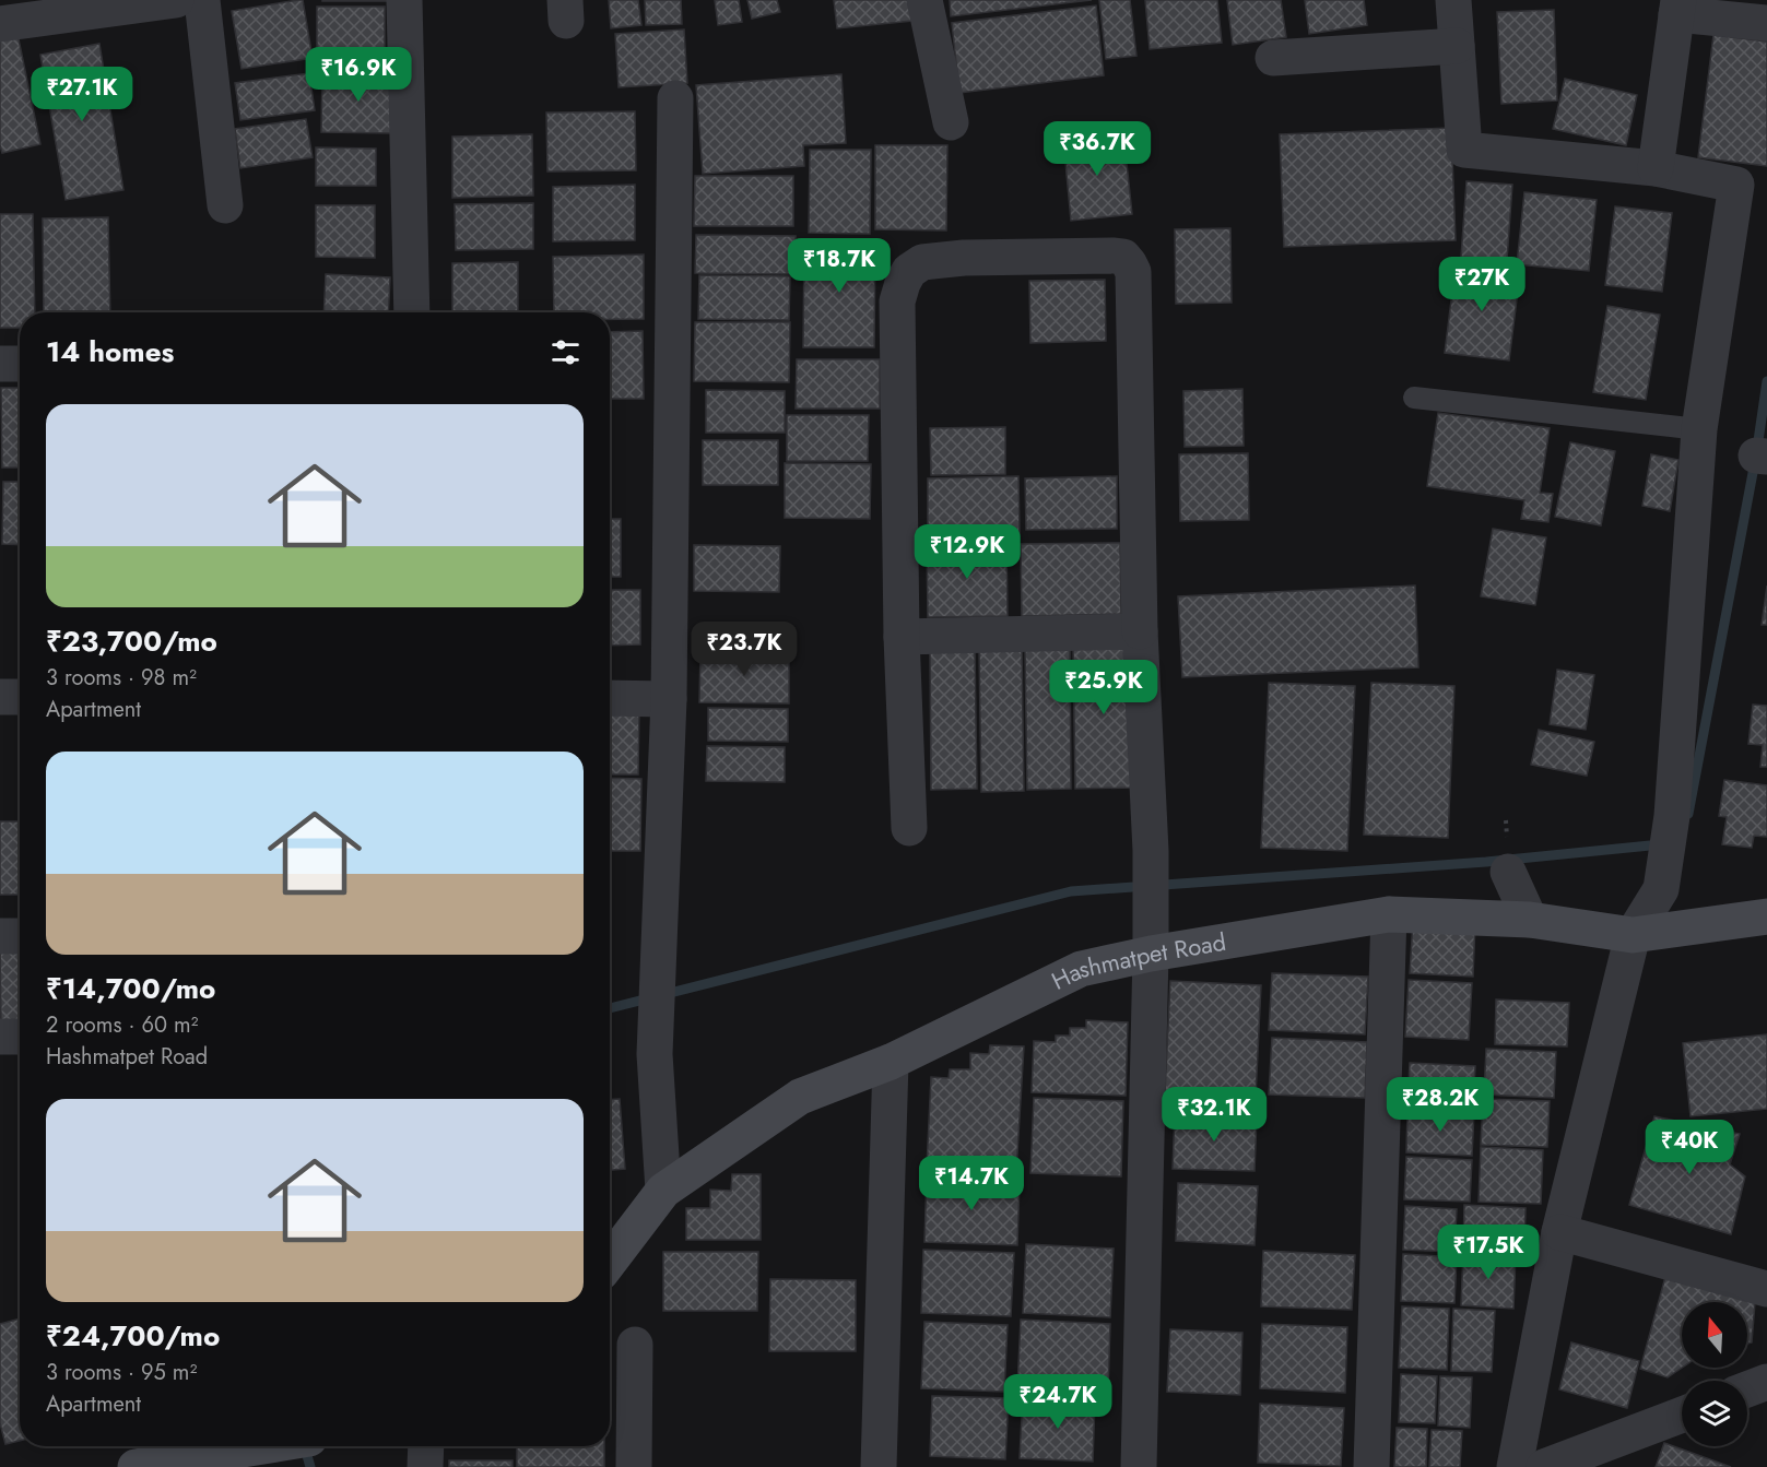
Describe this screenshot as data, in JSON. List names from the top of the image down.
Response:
{
  "streets": {
    "main road": ["Hashmatpet Road"]
  },
  "north": "top",
  "page": {
    "price": [
      "₹16.9K",
      "₹27.1K",
      "₹36.7K",
      "₹18.7K",
      "₹27K",
      "₹12.9K",
      "₹23.7K",
      "₹25.9K",
      "₹28.2K",
      "₹32.1K",
      "₹40K",
      "₹14.7K",
      "₹17.5K",
      "₹24.7K"
    ],
    "heading": "14 homes",
    "list": [
      {
        "name": "₹23,700/mo",
        "note": "3 rooms · 98 m² · Apartment"
      },
      {
        "name": "₹14,700/mo",
        "note": "2 rooms · 60 m² · Hashmatpet Road"
      },
      {
        "name": "₹24,700/mo",
        "note": "3 rooms · 95 m² · Apartment"
      }
    ]
  }
}
